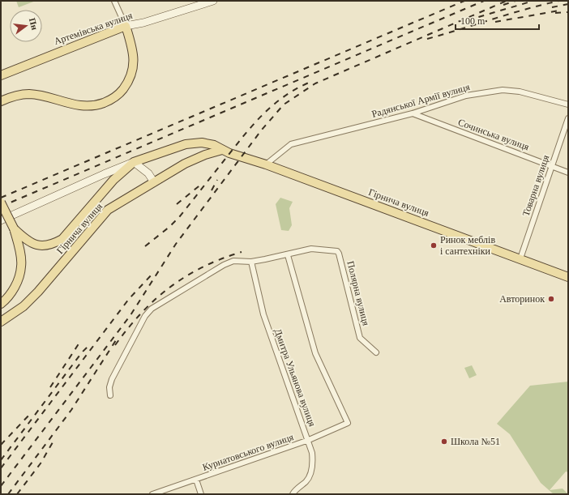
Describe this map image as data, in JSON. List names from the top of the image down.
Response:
{
  "streets": {
    "main road": ["Артемівська вулиця", "Гірнича вулиця"],
    "street": [
      "Радянської Армії вулиця",
      "Сочинська вулиця",
      "Товарна вулиця",
      "Полярна вулиця",
      "Дмитра Ульянова вулиця",
      "Курнатовського вулиця"
    ]
  },
  "crossings": [
    ["Радянської Армії вулиця", "Сочинська вулиця"],
    ["Радянської Армії вулиця", "Гірнича вулиця"],
    ["Сочинська вулиця", "Товарна вулиця"],
    ["Товарна вулиця", "Гірнича вулиця"],
    ["Полярна вулиця", "Курнатовського вулиця"],
    ["Дмитра Ульянова вулиця", "Курнатовського вулиця"]
  ],
  "places": ["Ринок меблів і сантехніки", "Авторинок", "Школа №51"],
  "scale_bar": "100 m",
  "north": "right"
}
